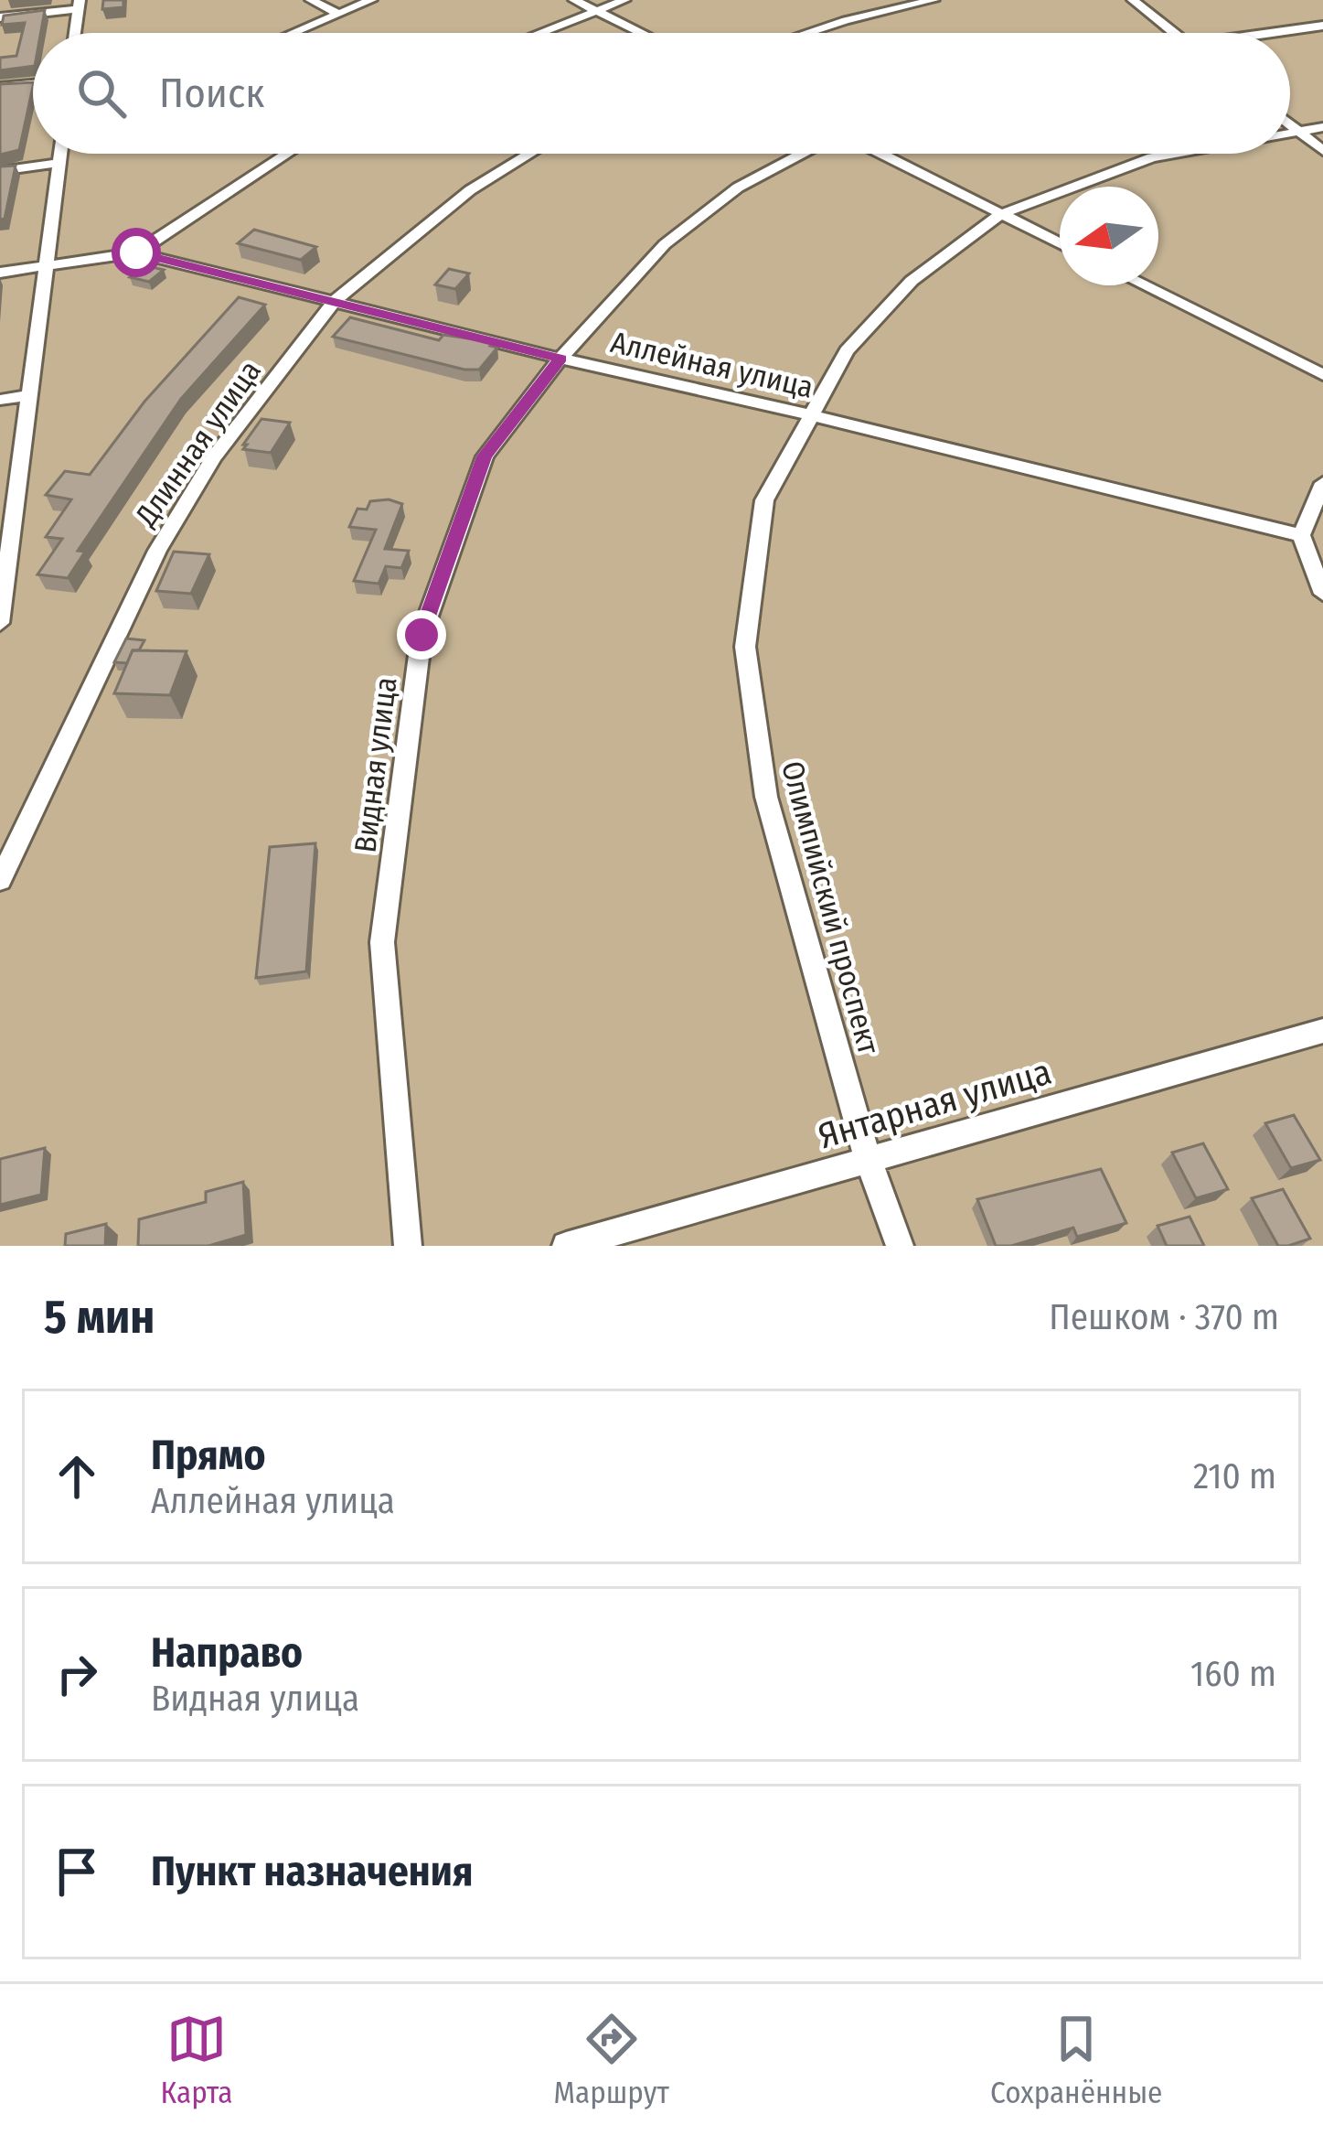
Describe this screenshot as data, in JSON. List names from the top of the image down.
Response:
{
  "streets": {
    "street": [
      "Аллейная улица",
      "Длинная улица",
      "Видная улица",
      "Олимпийский проспект",
      "Янтарная улица"
    ]
  },
  "crossings": [
    ["Аллейная улица", "Длинная улица"],
    ["Аллейная улица", "Видная улица"],
    ["Аллейная улица", "Олимпийский проспект"],
    ["Олимпийский проспект", "Янтарная улица"]
  ],
  "north": "left",
  "page": {
    "search": "Поиск",
    "heading": ["5 мин", "Пешком · 370 m"],
    "list": [
      ["Прямо", "Аллейная улица", "210 m"],
      ["Направо", "Видная улица", "160 m"],
      "Пункт назначения"
    ],
    "nav": ["Карта", "Маршрут", "Сохранённые"]
  }
}
